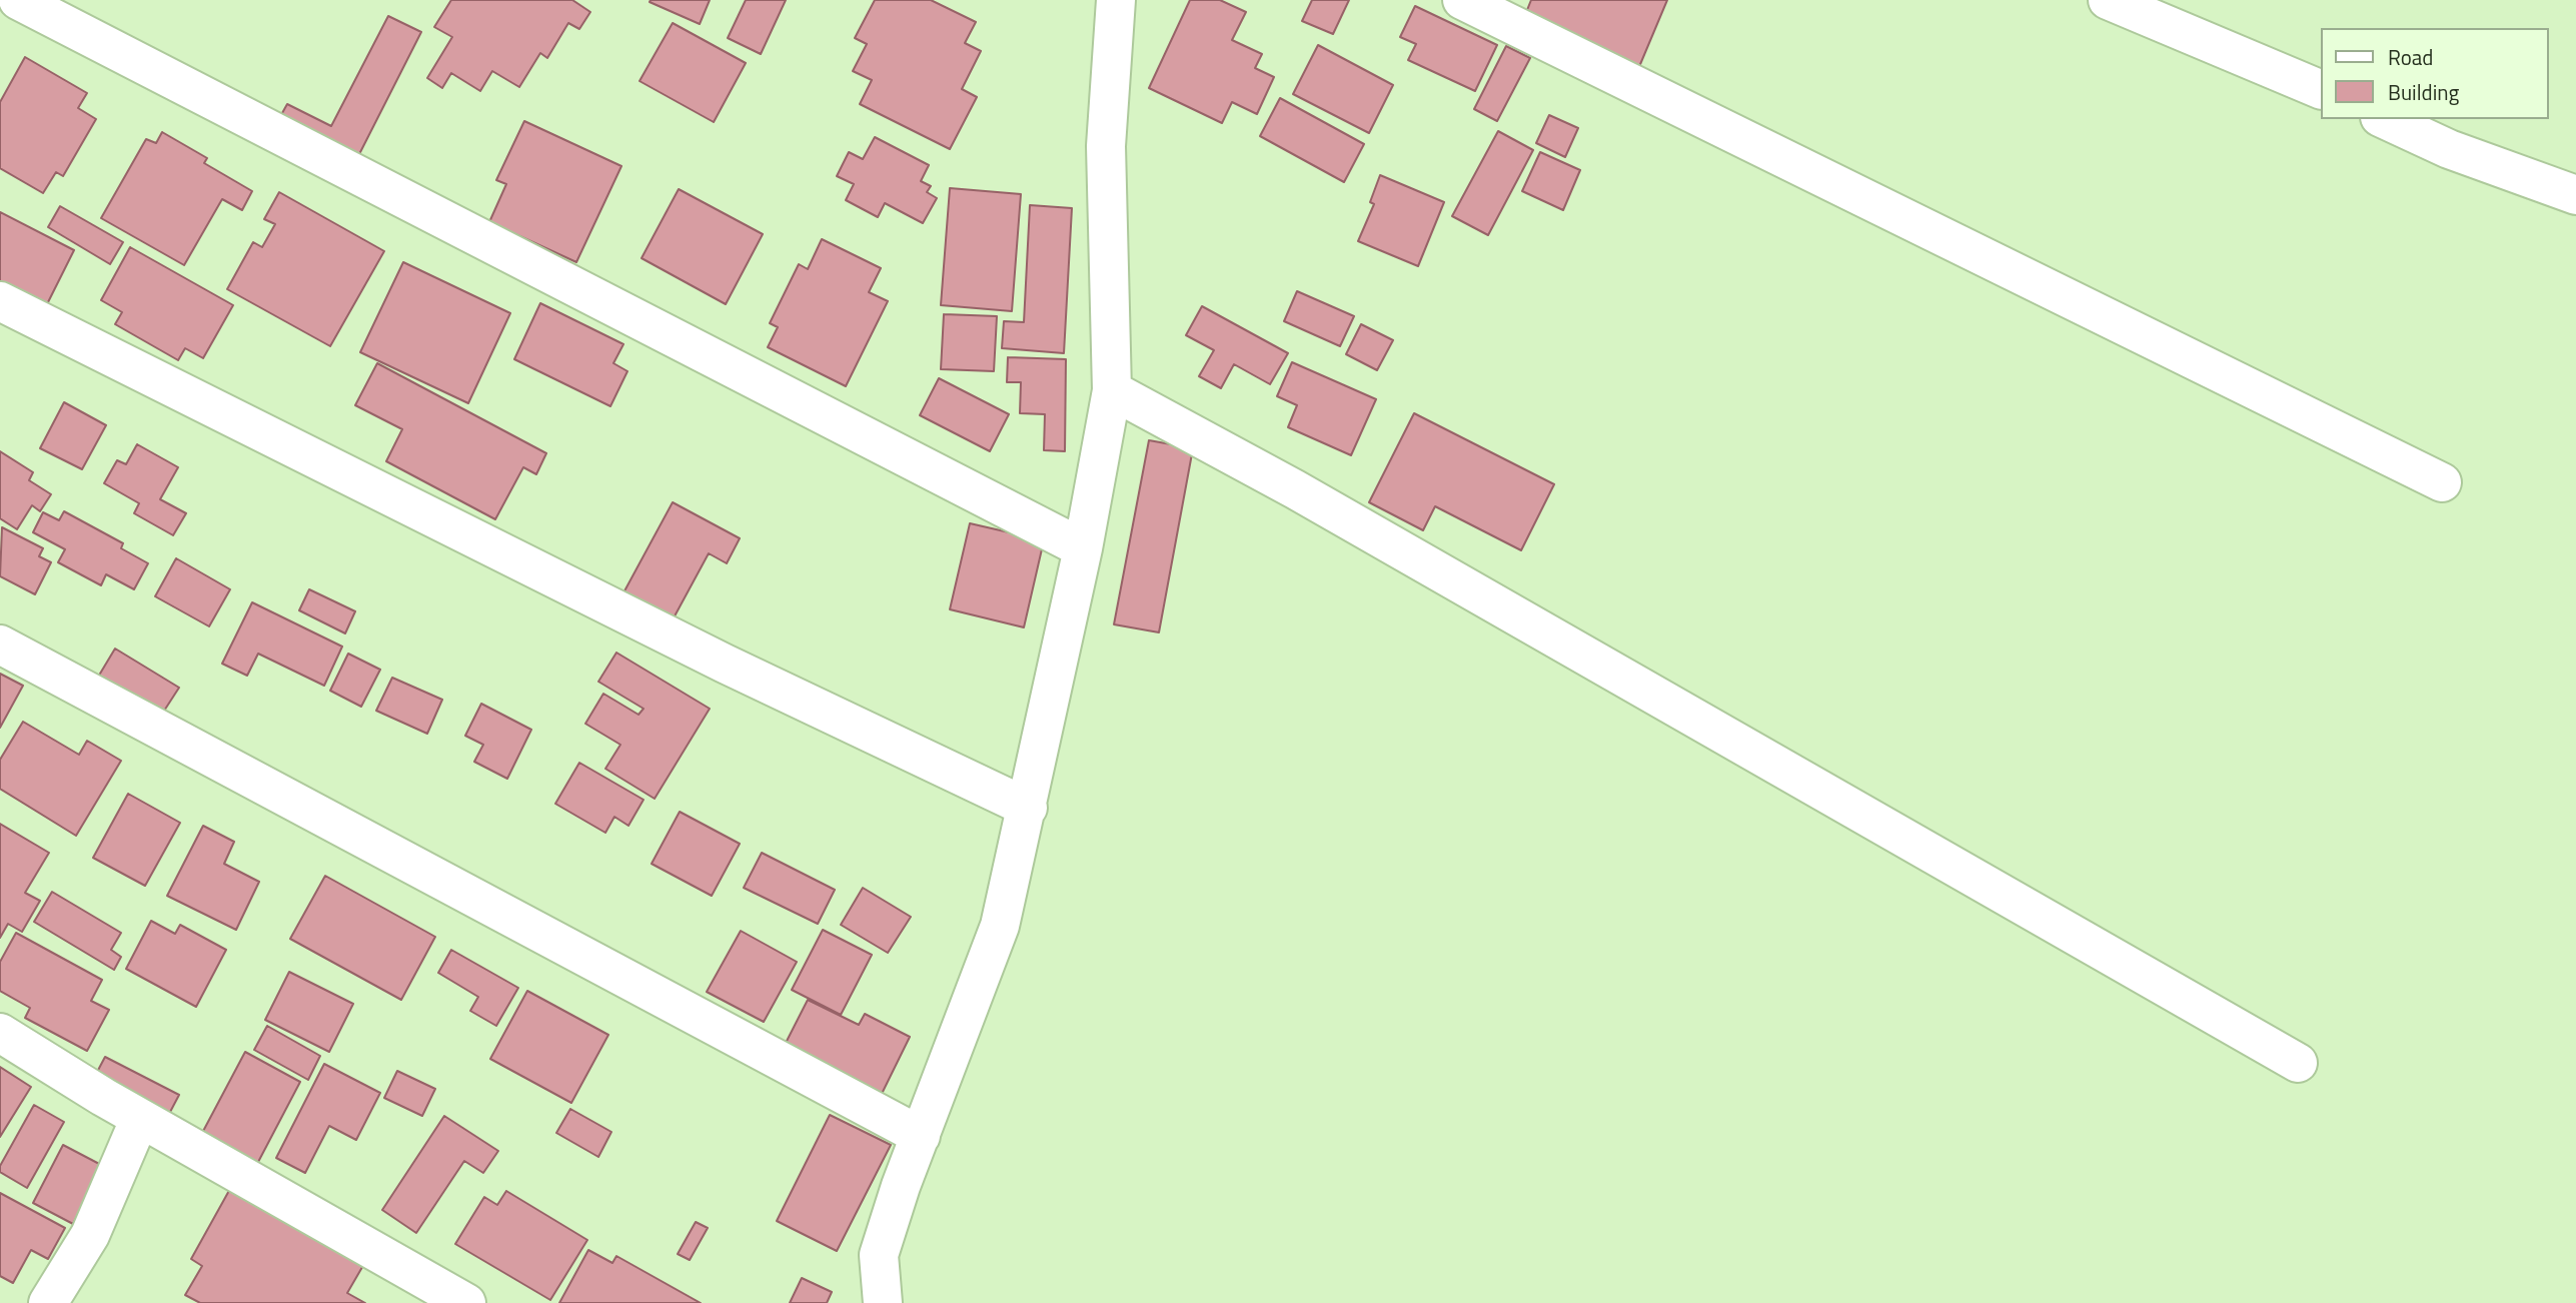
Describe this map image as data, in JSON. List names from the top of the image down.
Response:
{
  "legend": ["Road", "Building"]
}
